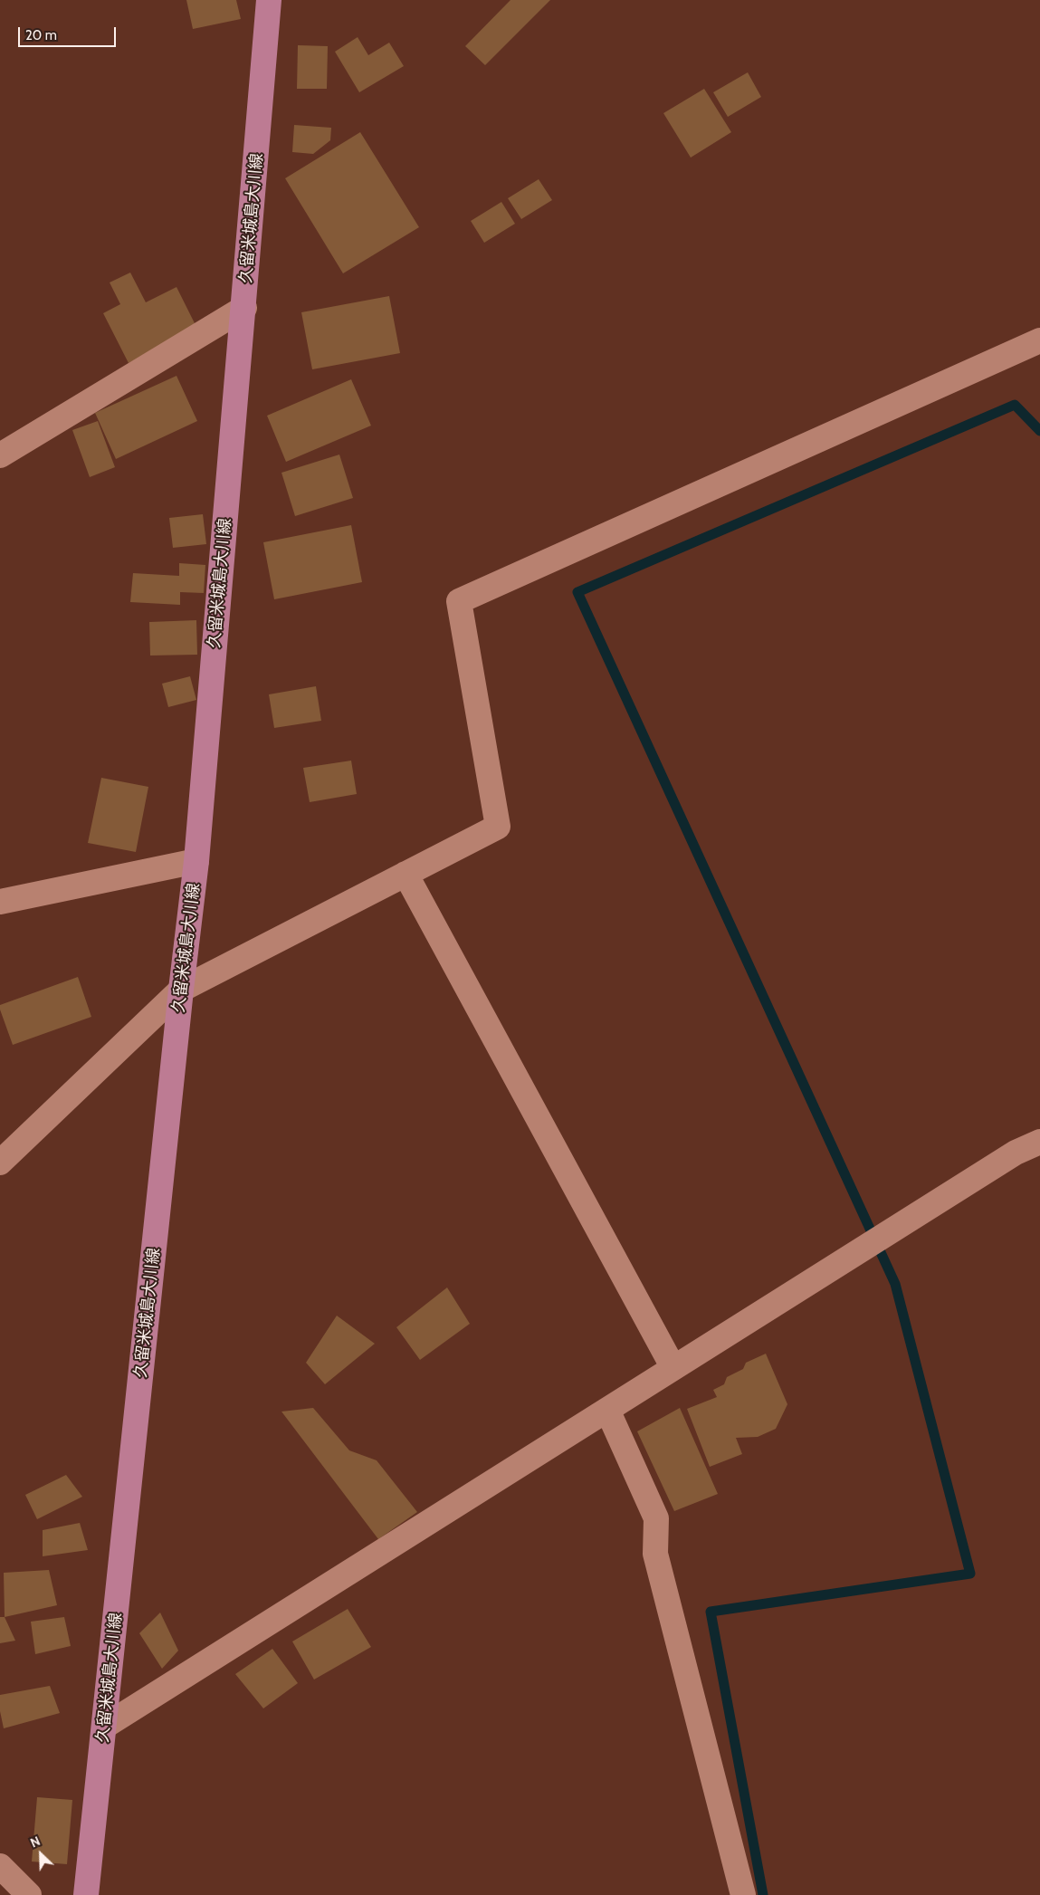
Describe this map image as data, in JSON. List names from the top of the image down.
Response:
{
  "streets": {
    "main road": ["久留米城島大川線"]
  },
  "scale_bar": "20 m",
  "north": "top left"
}
